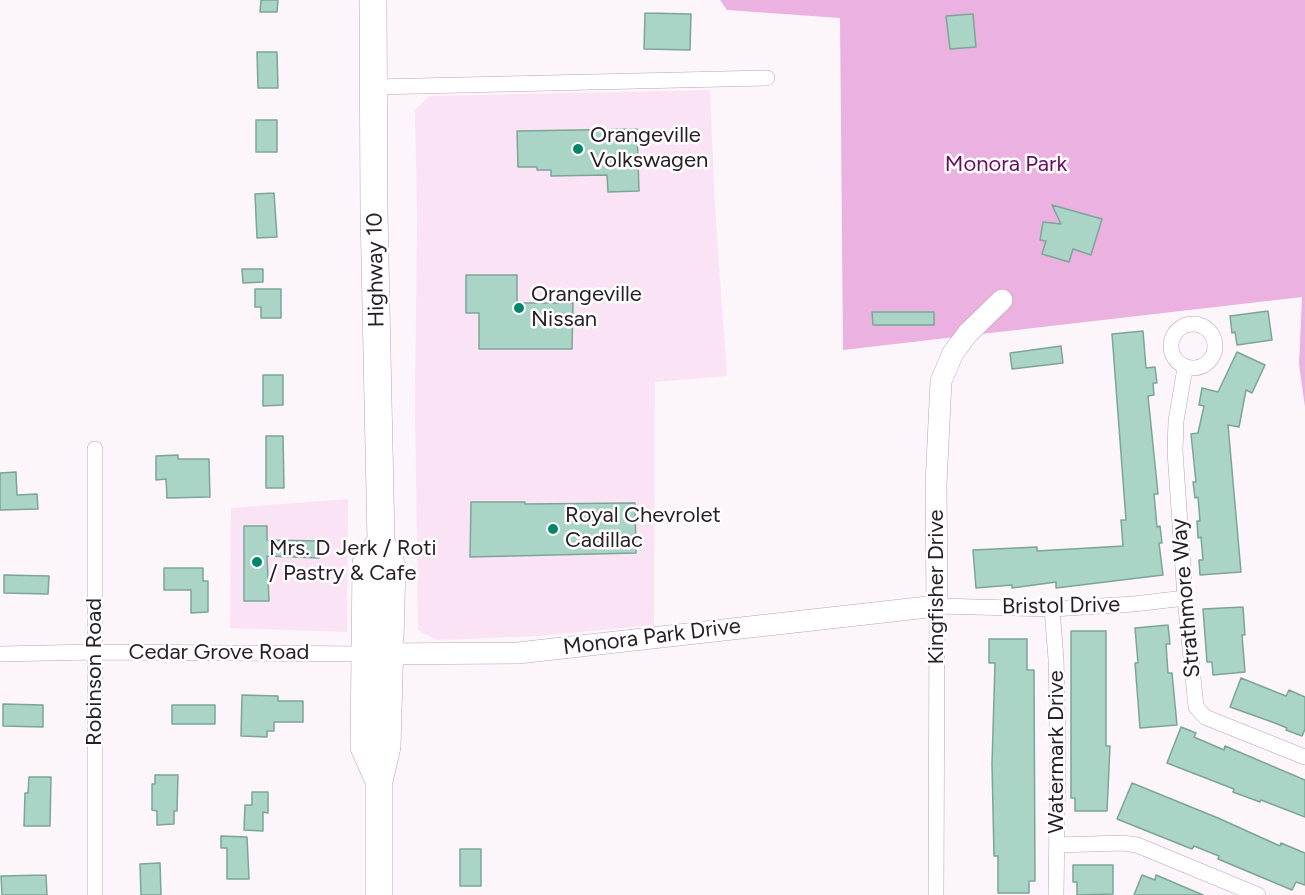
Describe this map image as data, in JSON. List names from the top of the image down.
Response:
{
  "streets": {
    "highway": ["Highway 10"],
    "street": [
      "Kingfisher Drive",
      "Strathmore Way",
      "Bristol Drive",
      "Monora Park Drive",
      "Cedar Grove Road",
      "Robinson Road",
      "Watermark Drive"
    ]
  },
  "crossings": [
    ["Highway 10", "Monora Park Drive"],
    ["Highway 10", "Cedar Grove Road"],
    ["Kingfisher Drive", "Bristol Drive"],
    ["Kingfisher Drive", "Monora Park Drive"],
    ["Strathmore Way", "Bristol Drive"],
    ["Bristol Drive", "Monora Park Drive"],
    ["Bristol Drive", "Watermark Drive"],
    ["Monora Park Drive", "Cedar Grove Road"],
    ["Cedar Grove Road", "Robinson Road"]
  ],
  "parks": ["Monora Park"],
  "places": [
    "Orangeville Volkswagen",
    "Orangeville Nissan",
    "Royal Chevrolet Cadillac",
    "Mrs. D Jerk / Roti / Pastry & Cafe"
  ]
}
